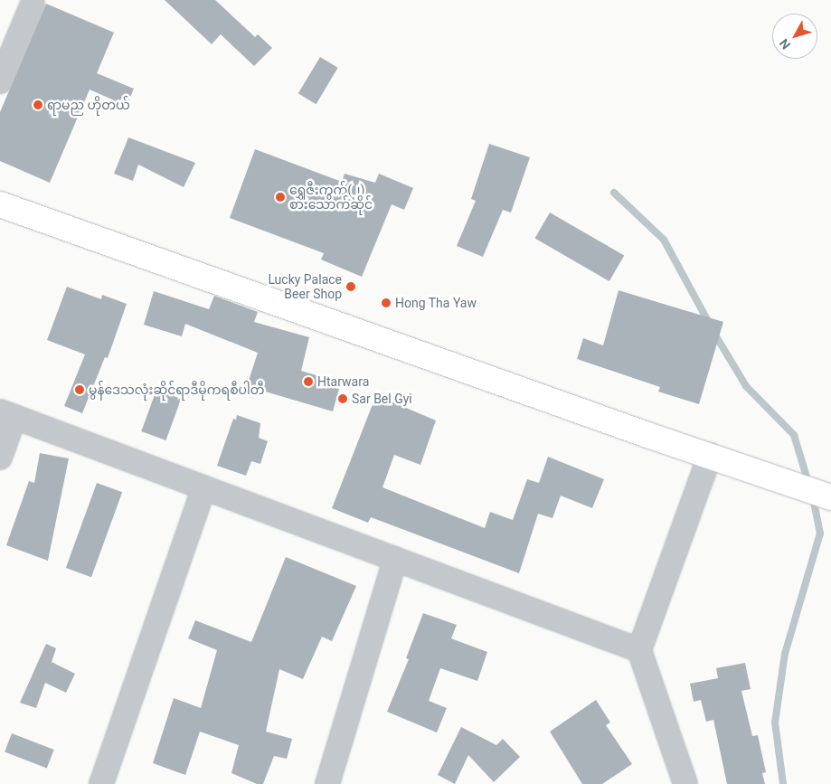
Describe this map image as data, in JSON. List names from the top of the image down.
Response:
{
  "places": [
    "ရာမည ဟိုတယ်",
    "ရွှေဇီးကွက်(၂) စားသောက်ဆိုင်",
    "Lucky Palace Beer Shop",
    "Hong Tha Yaw",
    "Htarwara",
    "မွန်ဒေသလုံးဆိုင်ရာဒီမိုကရစီပါတီ",
    "Sar Bel Gyi"
  ],
  "north": "bottom left"
}
